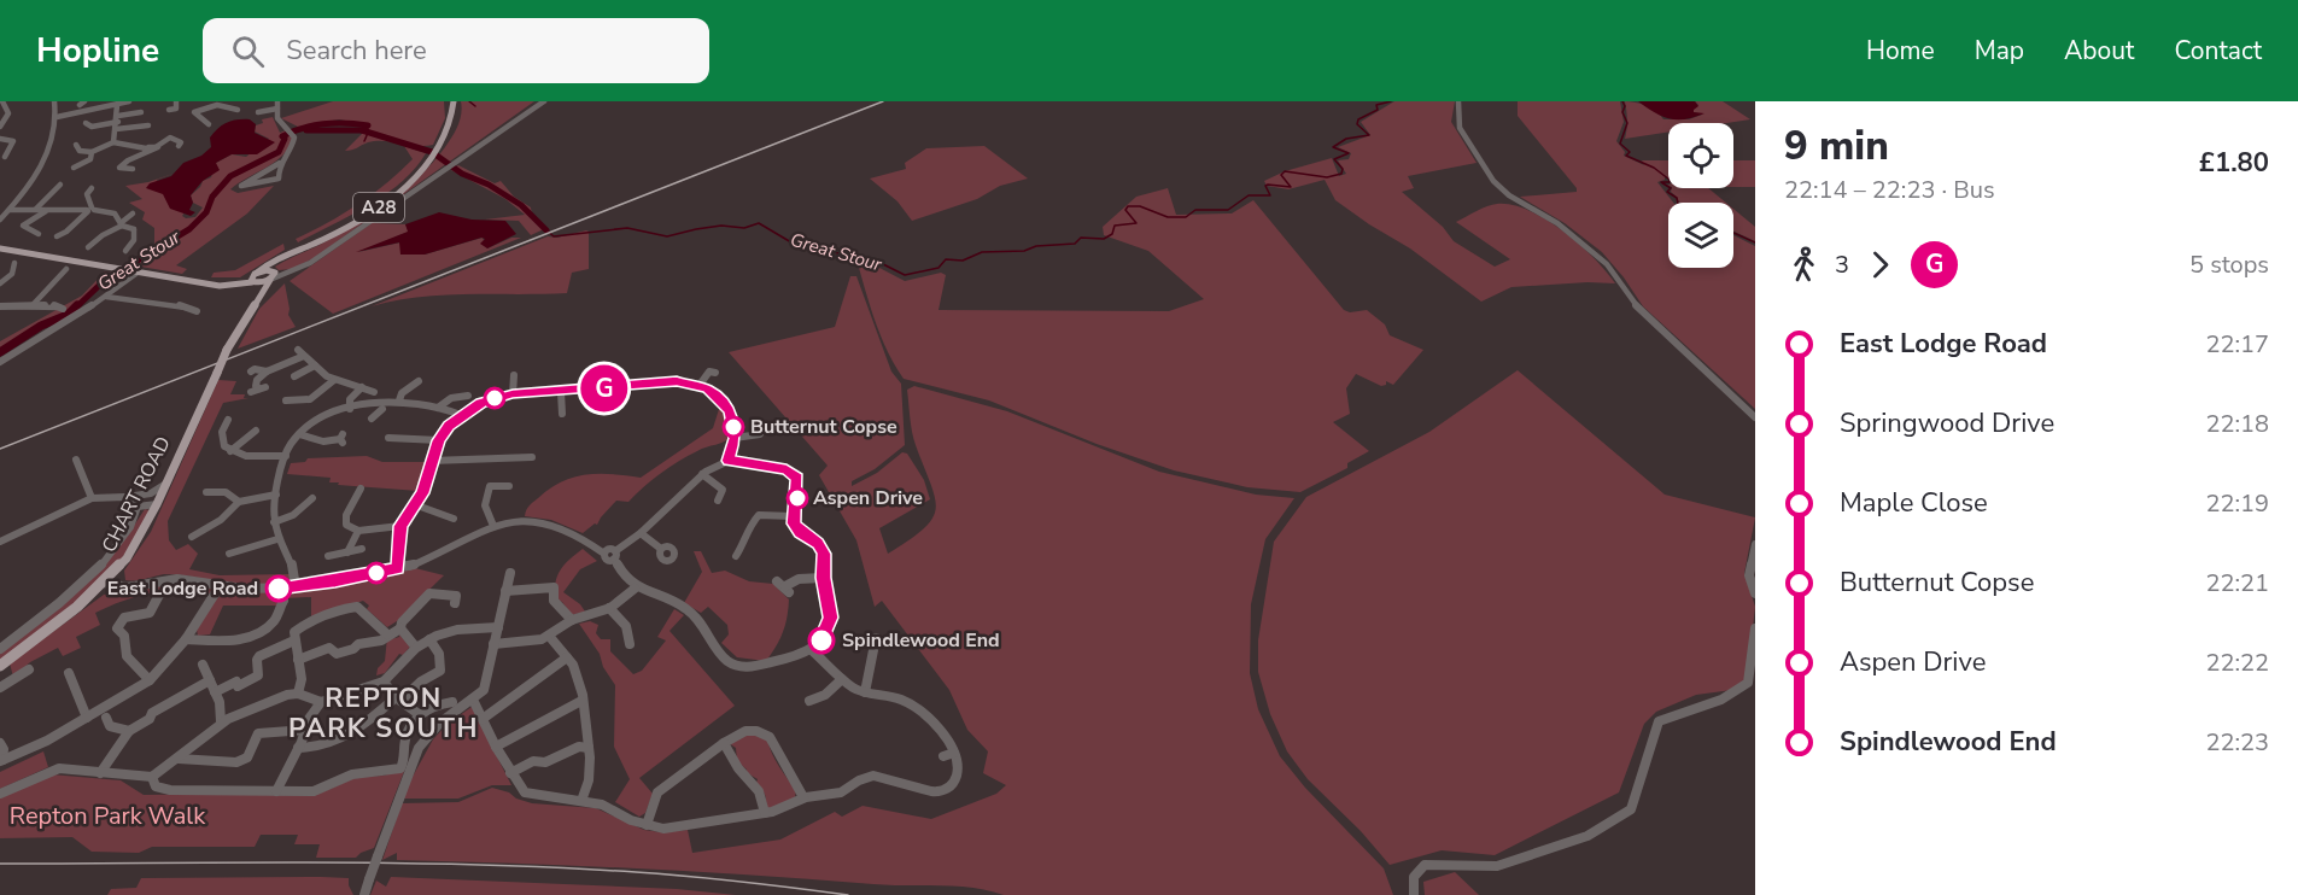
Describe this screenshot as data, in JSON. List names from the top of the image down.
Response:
{
  "streets": {
    "main road": ["A28", "CHART ROAD"]
  },
  "crossings": [
    ["A28", "CHART ROAD"]
  ],
  "districts": ["REPTON PARK SOUTH"],
  "water": ["Great Stour"],
  "parks": ["Repton Park Walk"],
  "places": [
    "Butternut Copse",
    "Aspen Drive",
    "East Lodge Road",
    "Spindlewood End"
  ],
  "lines": ["bus line G"],
  "page": {
    "header": "Hopline",
    "search": "Search here",
    "nav": [
      "Home",
      "Map",
      "About",
      "Contact"
    ],
    "on_map": "G",
    "heading": ["9 min", "22:14 – 22:23 · Bus", "£1.80"],
    "legs": ["3", "G", "5 stops"],
    "list": [
      {
        "name": "East Lodge Road",
        "value": "22:17"
      },
      {
        "name": "Springwood Drive",
        "value": "22:18"
      },
      {
        "name": "Maple Close",
        "value": "22:19"
      },
      {
        "name": "Butternut Copse",
        "value": "22:21"
      },
      {
        "name": "Aspen Drive",
        "value": "22:22"
      },
      {
        "name": "Spindlewood End",
        "value": "22:23"
      }
    ]
  }
}
